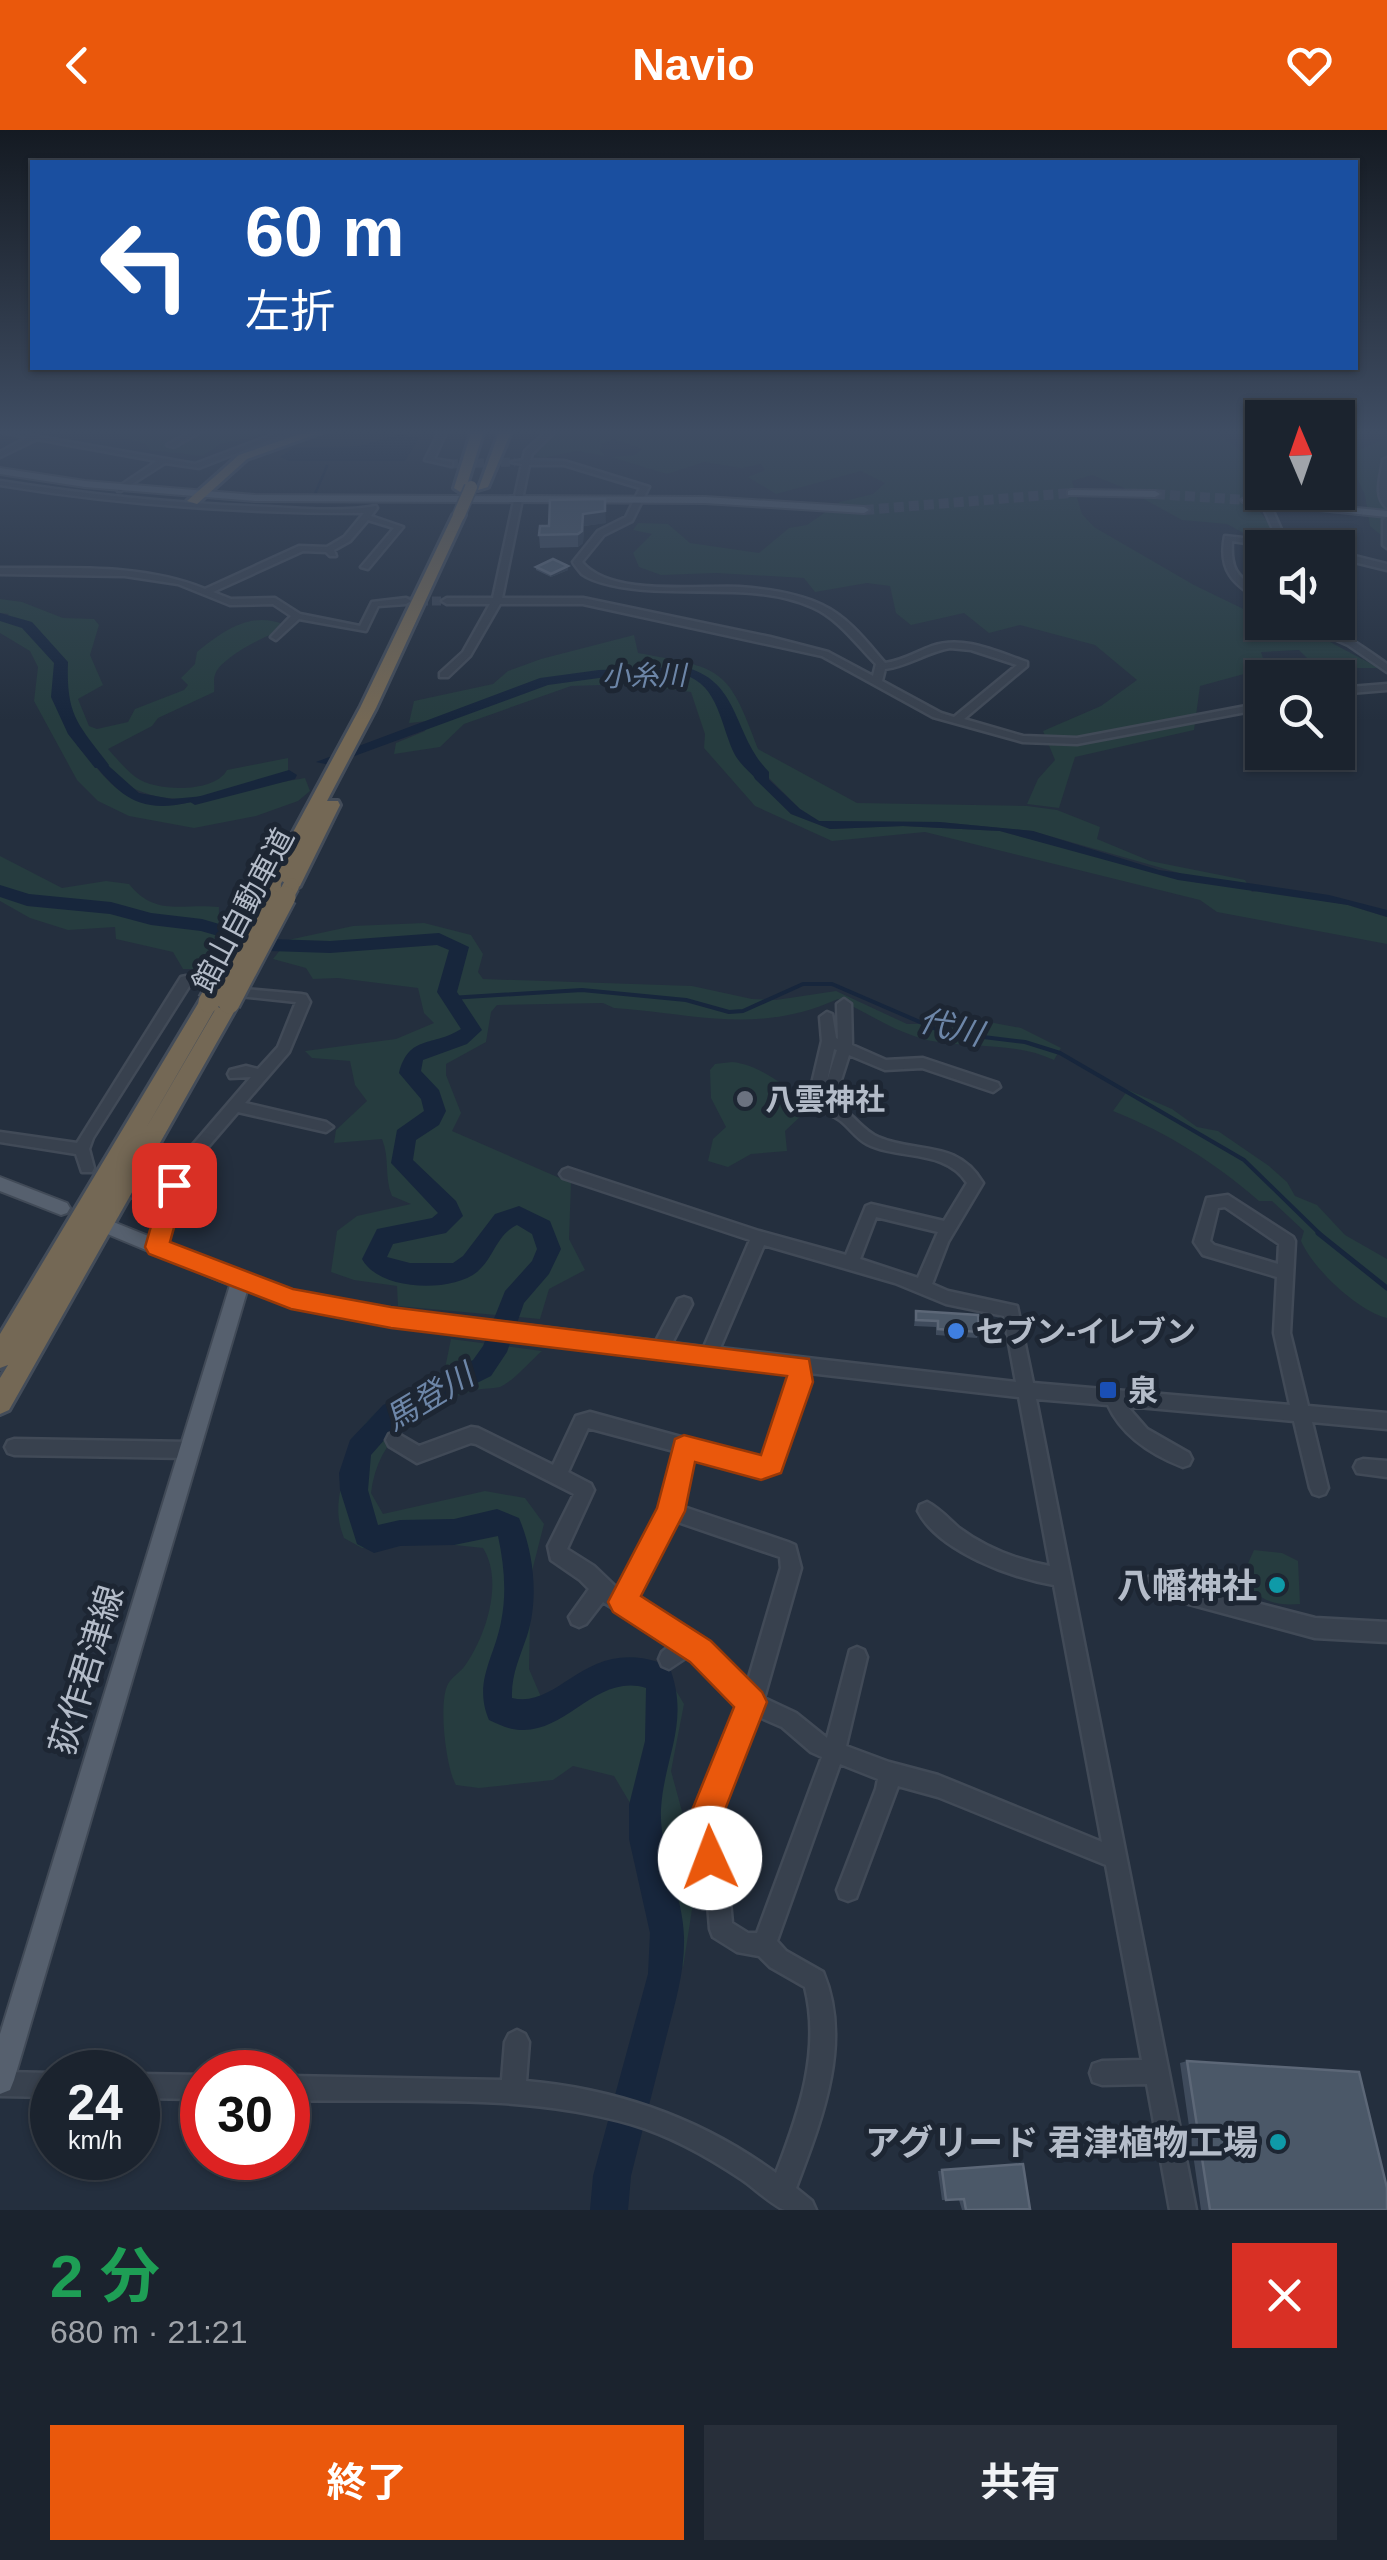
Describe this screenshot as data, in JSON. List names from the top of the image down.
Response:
{
  "streets": {
    "highway": ["館山自動車道"],
    "main road": ["荻作君津線"]
  },
  "water": ["小糸川", "代川", "馬登川"],
  "places": {
    "other": [
      "八雲神社",
      "セブン-イレブン",
      "八幡神社",
      "アグリード 君津植物工場"
    ],
    "transit": ["泉"]
  },
  "north": "top",
  "page": {
    "header": "Navio",
    "turn": ["60 m", "左折"],
    "speed": "24 km/h",
    "limit": "30",
    "heading": ["2 分", "680 m · 21:21"],
    "buttons": ["終了", "共有"]
  }
}
